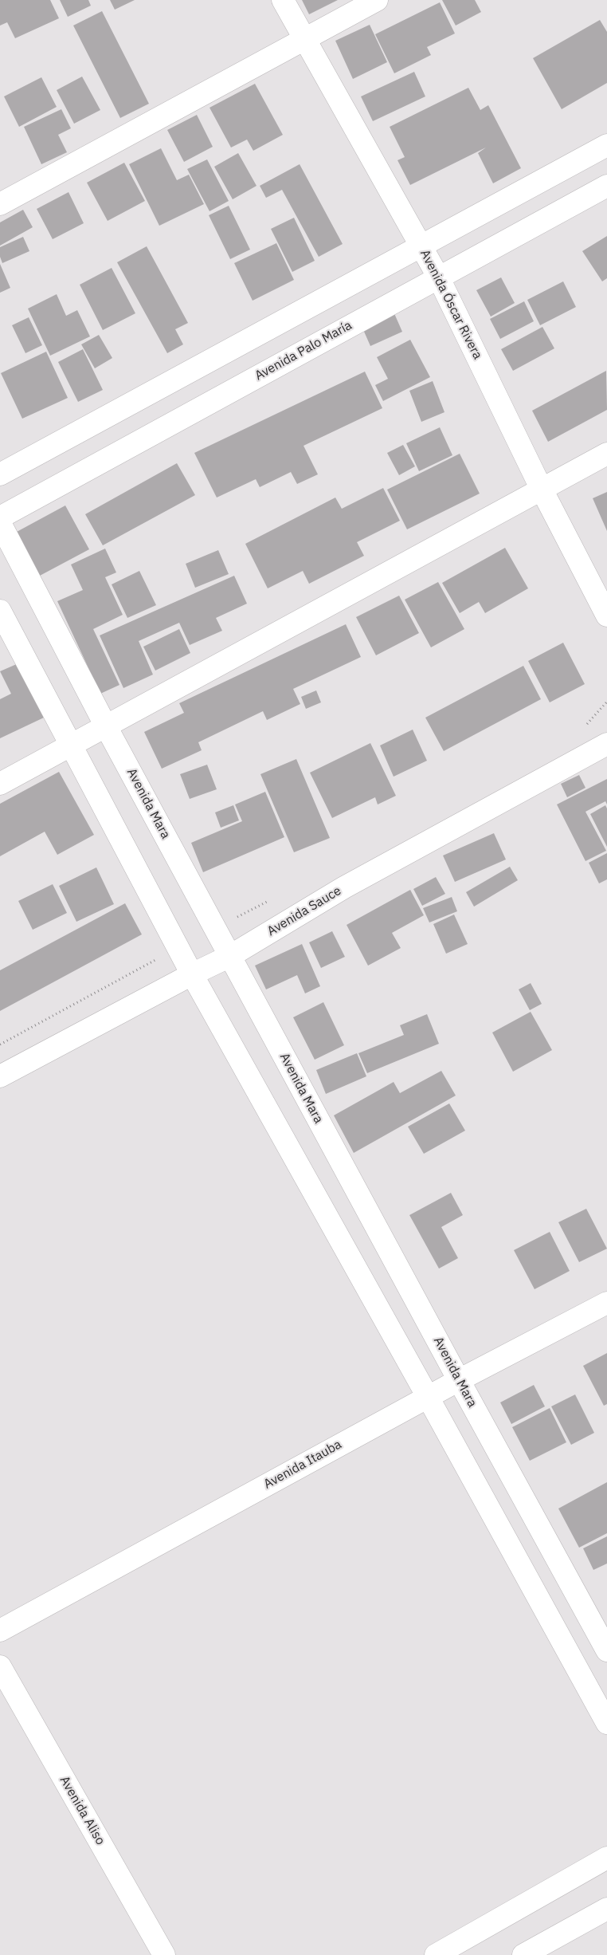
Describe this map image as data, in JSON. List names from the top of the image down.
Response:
{
  "streets": {
    "street": [
      "Avenida Óscar Rivera",
      "Avenida Palo María",
      "Avenida Mara",
      "Avenida Sauce",
      "Avenida Itauba",
      "Avenida Aliso"
    ]
  },
  "crossings": [
    ["Avenida Óscar Rivera", "Avenida Palo María"],
    ["Avenida Mara", "Avenida Sauce"],
    ["Avenida Mara", "Avenida Itauba"]
  ]
}
